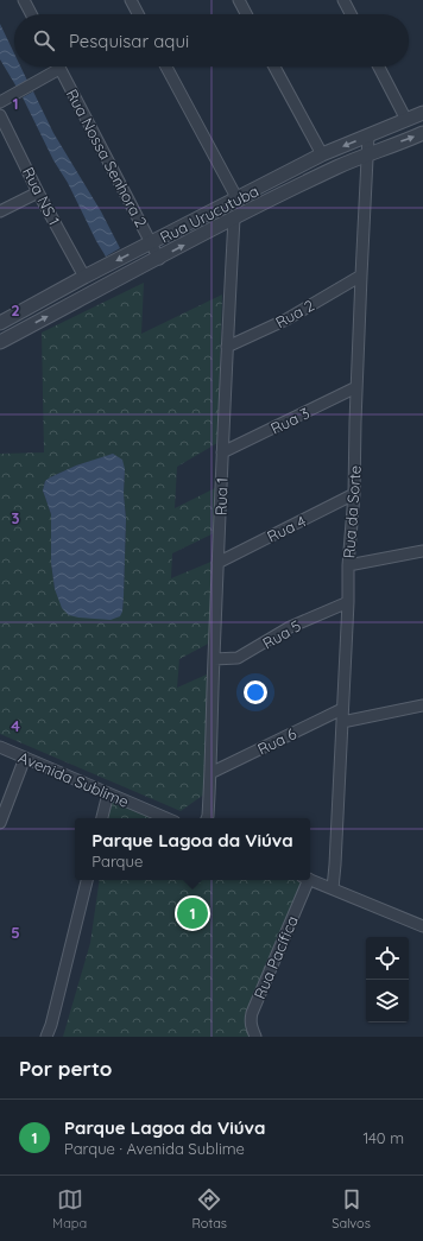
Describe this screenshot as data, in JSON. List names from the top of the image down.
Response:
{
  "streets": {
    "street": [
      "Rua Nossa Senhora 2",
      "Rua NS 1",
      "Rua Urucutuba",
      "Rua 2",
      "Rua 3",
      "Rua 1",
      "Rua da Sorte",
      "Rua 4",
      "Rua 5",
      "Rua 6",
      "Avenida Sublime",
      "Rua Pacífica"
    ]
  },
  "crossings": [
    ["Rua Nossa Senhora 2", "Rua Urucutuba"],
    ["Rua NS 1", "Rua Urucutuba"],
    ["Rua Urucutuba", "Rua 1"],
    ["Rua Urucutuba", "Rua da Sorte"],
    ["Rua 2", "Rua 1"],
    ["Rua 2", "Rua da Sorte"],
    ["Rua 3", "Rua 1"],
    ["Rua 3", "Rua da Sorte"],
    ["Rua 1", "Rua 4"],
    ["Rua 1", "Rua 5"],
    ["Rua 1", "Rua 6"],
    ["Rua da Sorte", "Rua 4"],
    ["Rua da Sorte", "Rua 5"],
    ["Rua da Sorte", "Rua 6"]
  ],
  "page": {
    "search": "Pesquisar aqui",
    "popup": ["Parque Lagoa da Viúva", "Parque"],
    "pins": "1",
    "heading": "Por perto",
    "list": [
      {
        "mark": "1",
        "name": "Parque Lagoa da Viúva",
        "note": "Parque · Avenida Sublime",
        "value": "140 m"
      }
    ],
    "nav": ["Mapa", "Rotas", "Salvos"]
  },
  "grid": {
    "rows": [
      "1",
      "2",
      "3",
      "4",
      "5"
    ]
  }
}
